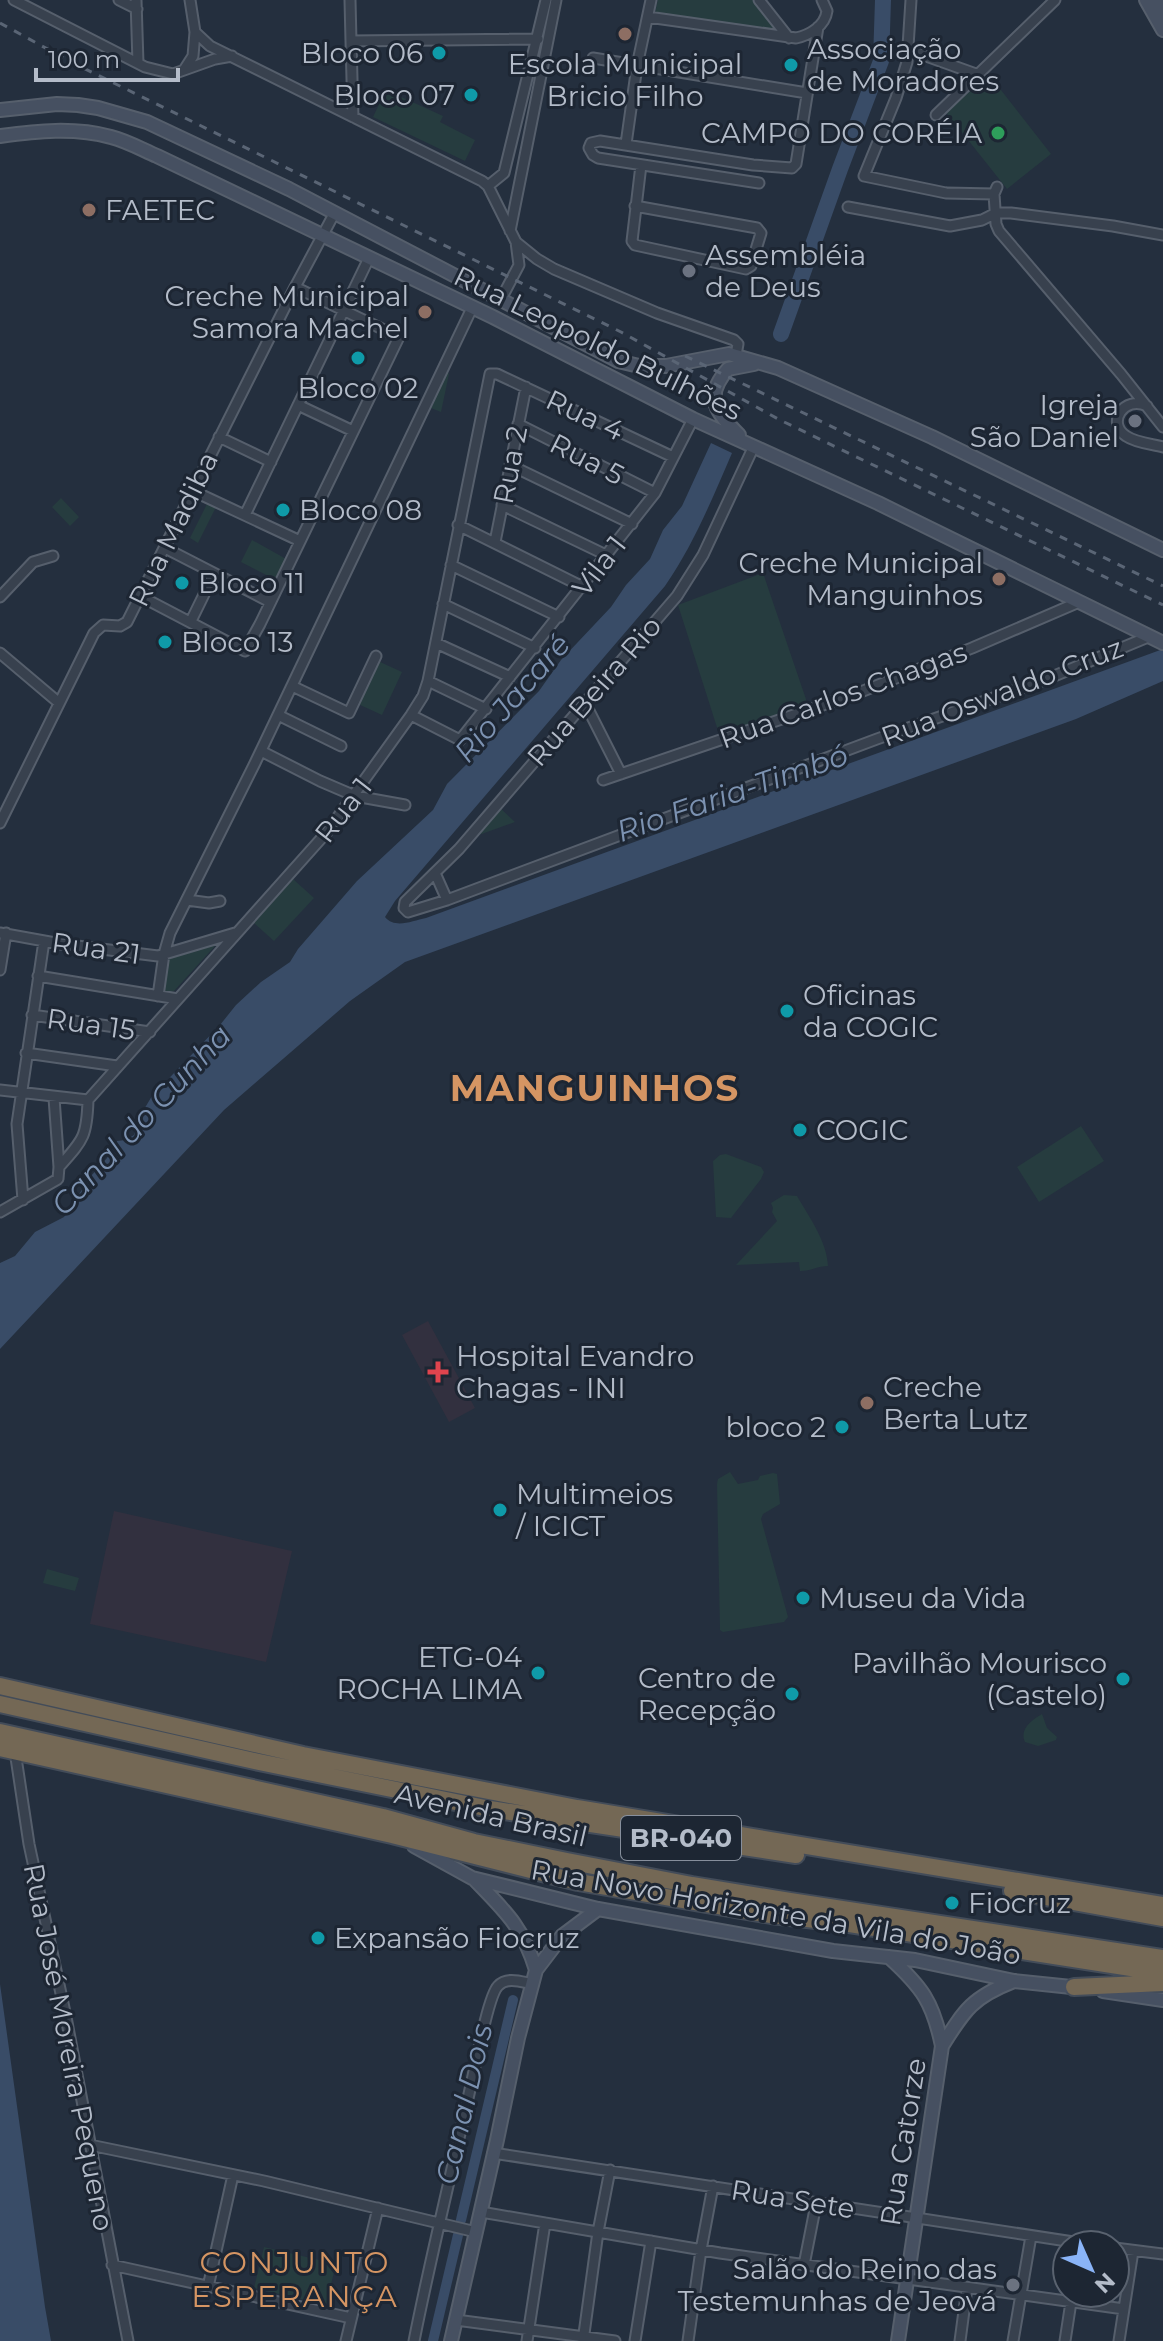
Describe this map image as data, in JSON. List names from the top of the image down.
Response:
{
  "streets": {
    "highway": ["Avenida Brasil", "BR-040"],
    "main road": ["Rua Leopoldo Bulhões", "Rua Novo Horizonte da Vila do João", "Rua Catorze"],
    "street": [
      "Rua 4",
      "Rua 5",
      "Rua 2",
      "Rua Madiba",
      "Vila 1",
      "Rua Beira Rio",
      "Rua Oswaldo Cruz",
      "Rua Carlos Chagas",
      "Rua 1",
      "Rua 21",
      "Rua 15",
      "Rua José Moreira Pequeno",
      "Rua Sete"
    ]
  },
  "crossings": [
    ["Rua Leopoldo Bulhões", "Rua Madiba"],
    ["Rua Leopoldo Bulhões", "Vila 1"],
    ["Rua Leopoldo Bulhões", "Rua Beira Rio"],
    ["Rua Leopoldo Bulhões", "Rua Oswaldo Cruz"],
    ["Rua Leopoldo Bulhões", "Rua Carlos Chagas"],
    ["Rua 4", "Rua 2"],
    ["Rua 4", "Vila 1"],
    ["Rua 4", "Rua 1"],
    ["Rua 5", "Rua 2"],
    ["Rua 5", "Vila 1"],
    ["Vila 1", "Rua 1"],
    ["Rua Beira Rio", "Rua Oswaldo Cruz"],
    ["Rua 1", "Rua 21"],
    ["Rua 1", "Rua 15"],
    ["Avenida Brasil", "Rua Novo Horizonte da Vila do João"],
    ["Avenida Brasil", "Rua José Moreira Pequeno"],
    ["Rua Novo Horizonte da Vila do João", "Rua Catorze"],
    ["Rua Catorze", "Rua Sete"]
  ],
  "districts": ["MANGUINHOS", "CONJUNTO ESPERANÇA"],
  "water": [
    "Rio Jacaré",
    "Rio Faria-Timbó",
    "Canal do Cunha",
    "Canal Dois"
  ],
  "places": {
    "other": [
      "Escola Municipal Bricio Filho",
      "Bloco 06",
      "Associação de Moradores",
      "Bloco 07",
      "CAMPO DO CORÉIA",
      "FAETEC",
      "Assembléia de Deus",
      "Creche Municipal Samora Machel",
      "Bloco 02",
      "Igreja São Daniel",
      "Bloco 08",
      "Creche Municipal Manguinhos",
      "Bloco 11",
      "Bloco 13",
      "Oficinas da COGIC",
      "COGIC",
      "Creche Berta Lutz",
      "bloco 2",
      "Multimeios / ICICT",
      "Museu da Vida",
      "ETG-04 ROCHA LIMA",
      "Pavilhão Mourisco (Castelo)",
      "Centro de Recepção",
      "Fiocruz",
      "Expansão Fiocruz",
      "Salão do Reino das Testemunhas de Jeová"
    ],
    "health": ["Hospital Evandro Chagas - INI"]
  },
  "scale_bar": "100 m",
  "north": "bottom right"
}
